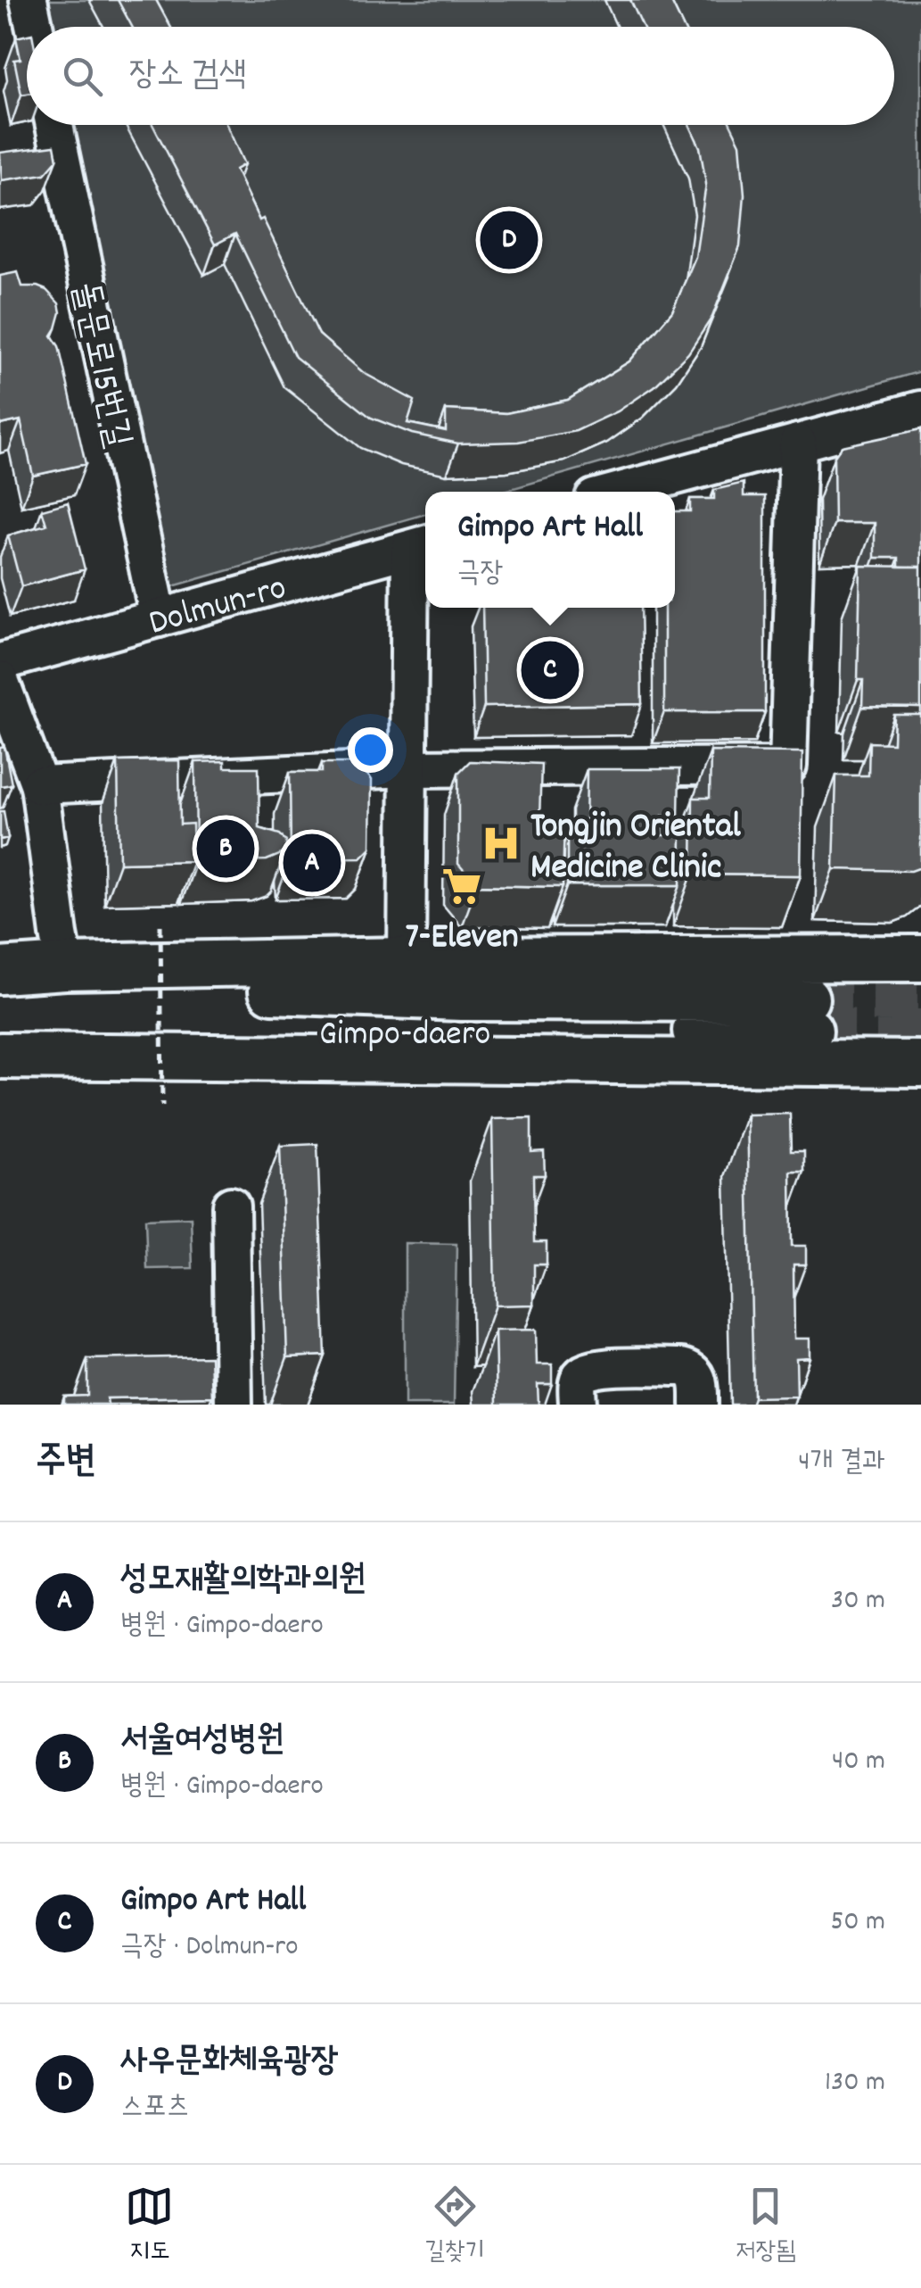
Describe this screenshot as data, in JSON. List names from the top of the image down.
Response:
{
  "streets": {
    "main road": ["Gimpo-daero"],
    "street": ["돌문로15번길", "Dolmun-ro"]
  },
  "crossings": [
    ["돌문로15번길", "Dolmun-ro"]
  ],
  "places": {
    "hospital": ["Tongjin Oriental Medicine Clinic"],
    "supermarket": ["7-Eleven"]
  },
  "page": {
    "search": "장소 검색",
    "pins": [
      "D",
      "C",
      "B",
      "A"
    ],
    "popup": ["Gimpo Art Hall", "극장"],
    "heading": ["주변", "4개 결과"],
    "list": [
      {
        "mark": "A",
        "name": "성모재활의학과의원",
        "note": "병원 · Gimpo-daero",
        "value": "30 m"
      },
      {
        "mark": "B",
        "name": "서울여성병원",
        "note": "병원 · Gimpo-daero",
        "value": "40 m"
      },
      {
        "mark": "C",
        "name": "Gimpo Art Hall",
        "note": "극장 · Dolmun-ro",
        "value": "50 m"
      },
      {
        "mark": "D",
        "name": "사우문화체육광장",
        "note": "스포츠",
        "value": "130 m"
      }
    ],
    "nav": ["지도", "길찾기", "저장됨"]
  }
}
